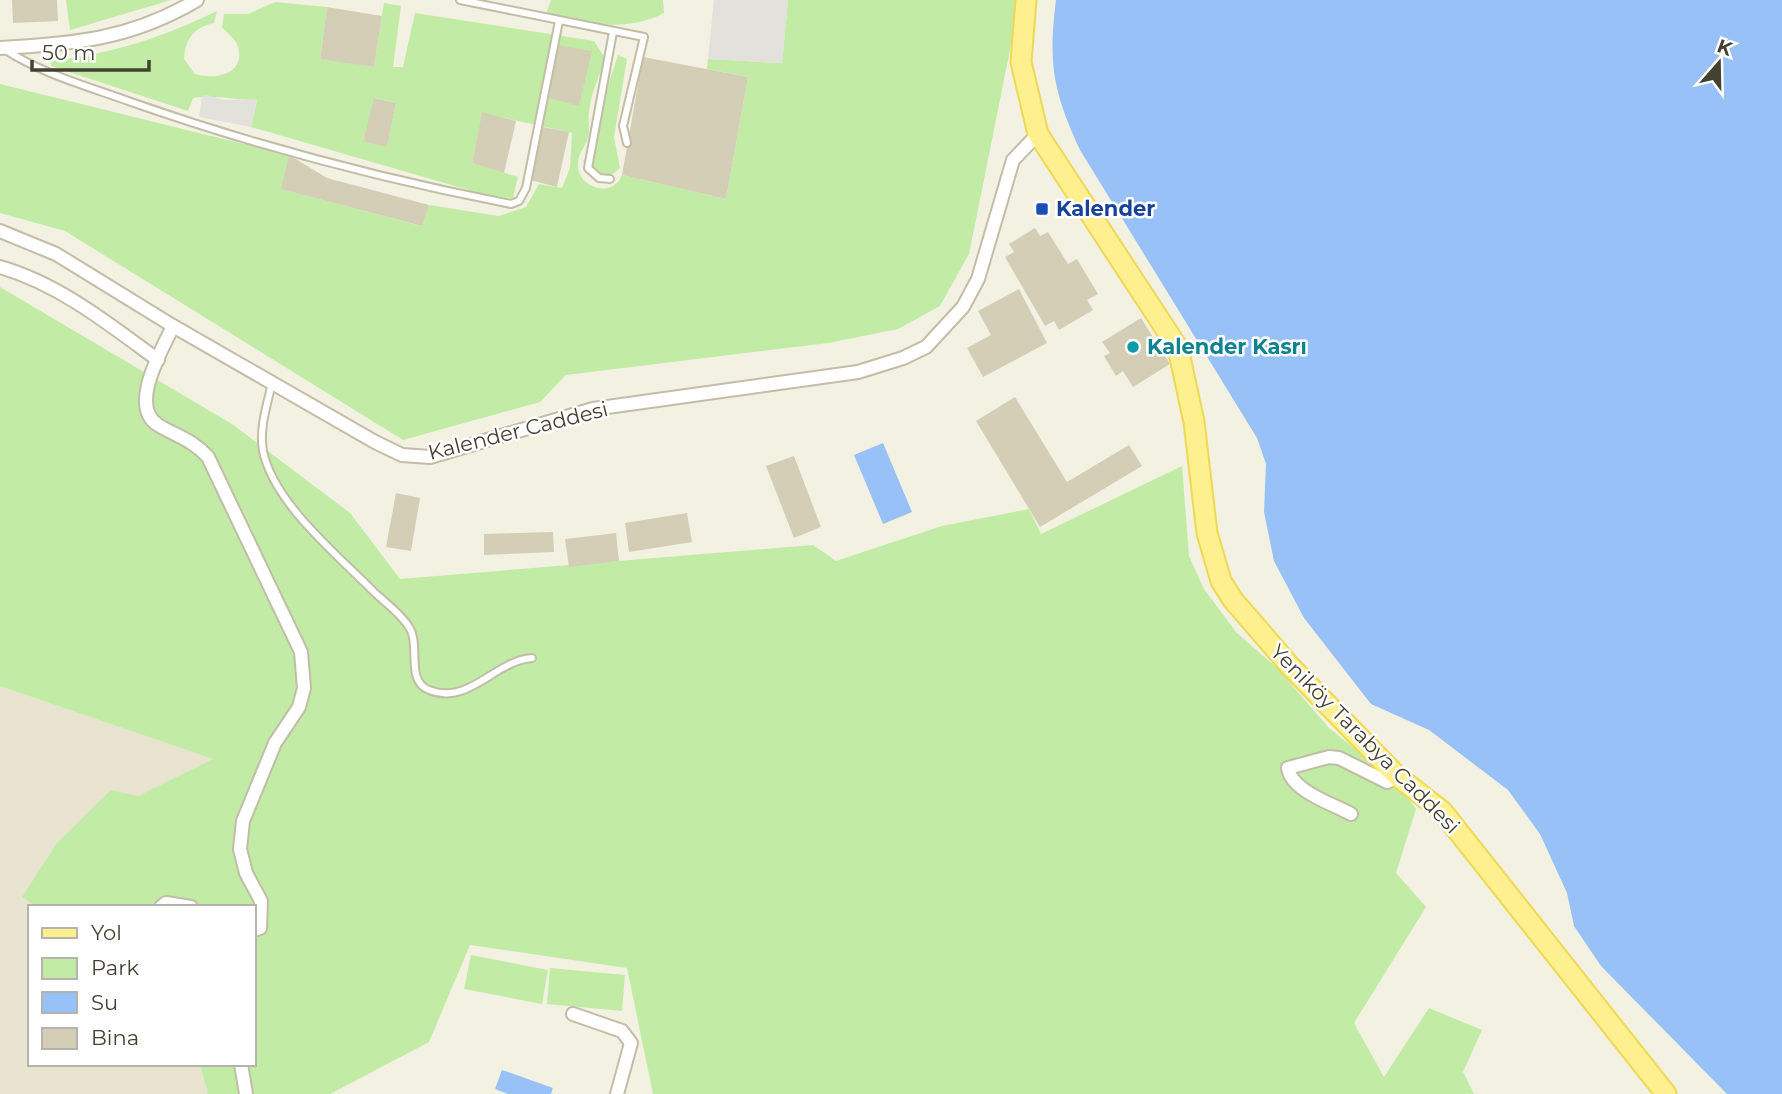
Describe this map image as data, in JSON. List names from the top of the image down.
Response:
{
  "streets": {
    "main road": ["Yeniköy Tarabya Caddesi"],
    "street": ["Kalender Caddesi"]
  },
  "crossings": [
    ["Kalender Caddesi", "Yeniköy Tarabya Caddesi"]
  ],
  "places": {
    "transit": ["Kalender"],
    "other": ["Kalender Kasrı"]
  },
  "legend": [
    "Yol",
    "Park",
    "Su",
    "Bina"
  ],
  "scale_bar": "50 m",
  "north": "top"
}
